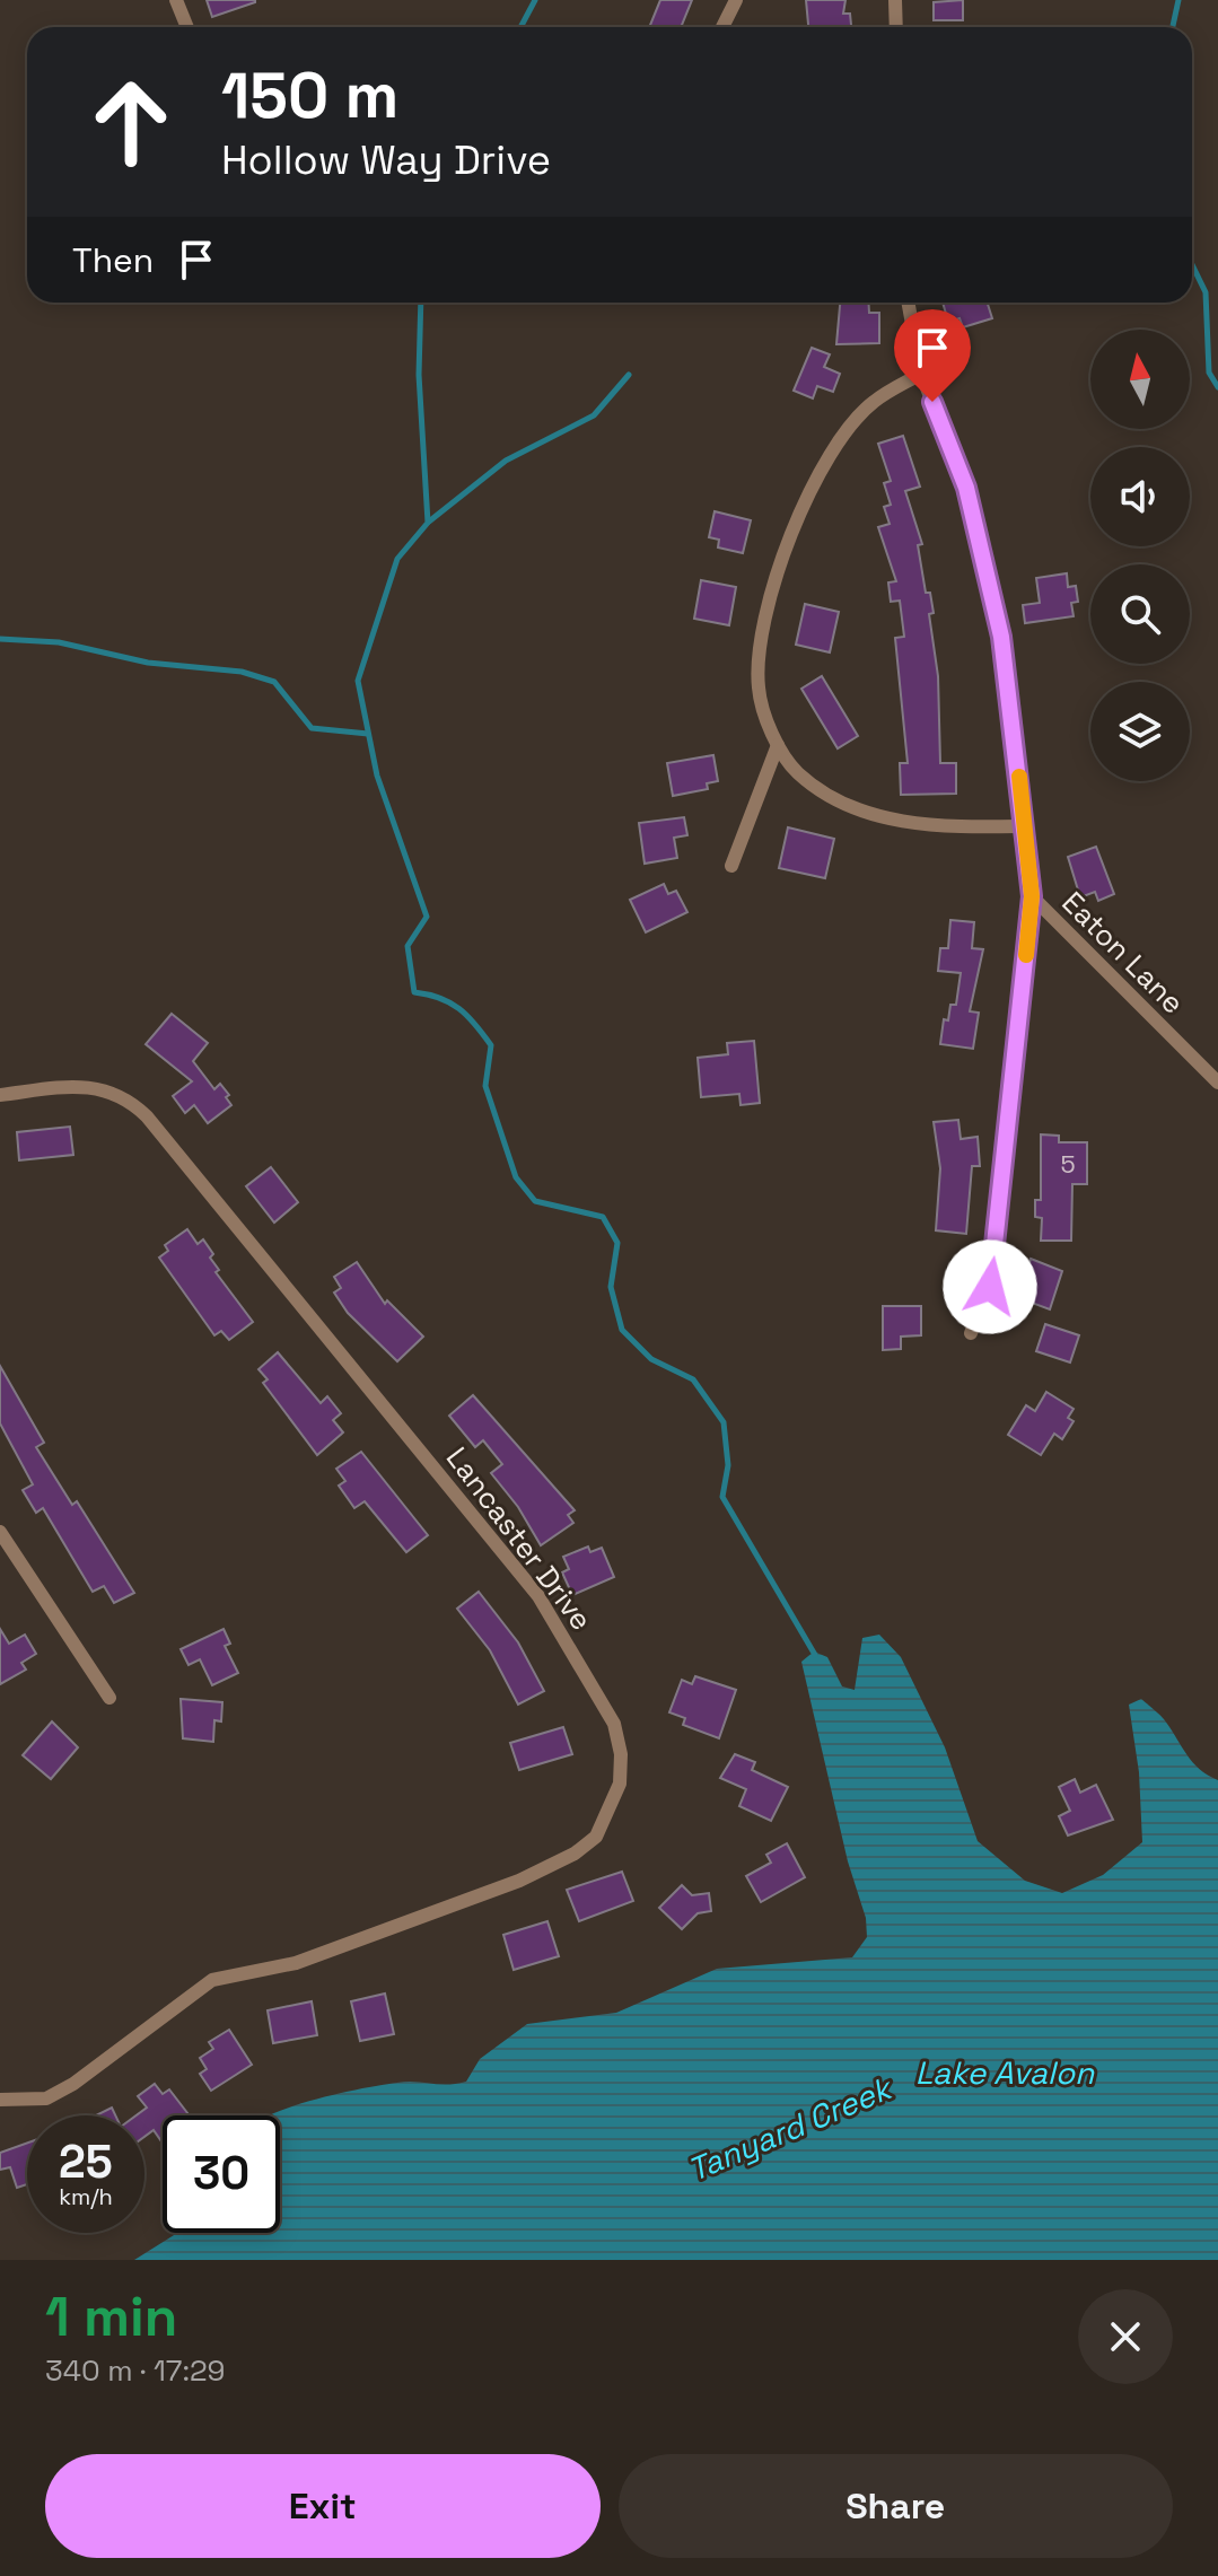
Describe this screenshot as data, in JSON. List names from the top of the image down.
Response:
{
  "streets": {
    "street": ["Eaton Lane", "Lancaster Drive"]
  },
  "water": ["Lake Avalon", "Tanyard Creek"],
  "house_numbers": ["5"],
  "north": "top",
  "page": {
    "turn": ["150 m", "Hollow Way Drive"],
    "then": "Then",
    "speed": "25 km/h",
    "limit": "30",
    "heading": ["1 min", "340 m · 17:29"],
    "buttons": ["Exit", "Share"]
  }
}
